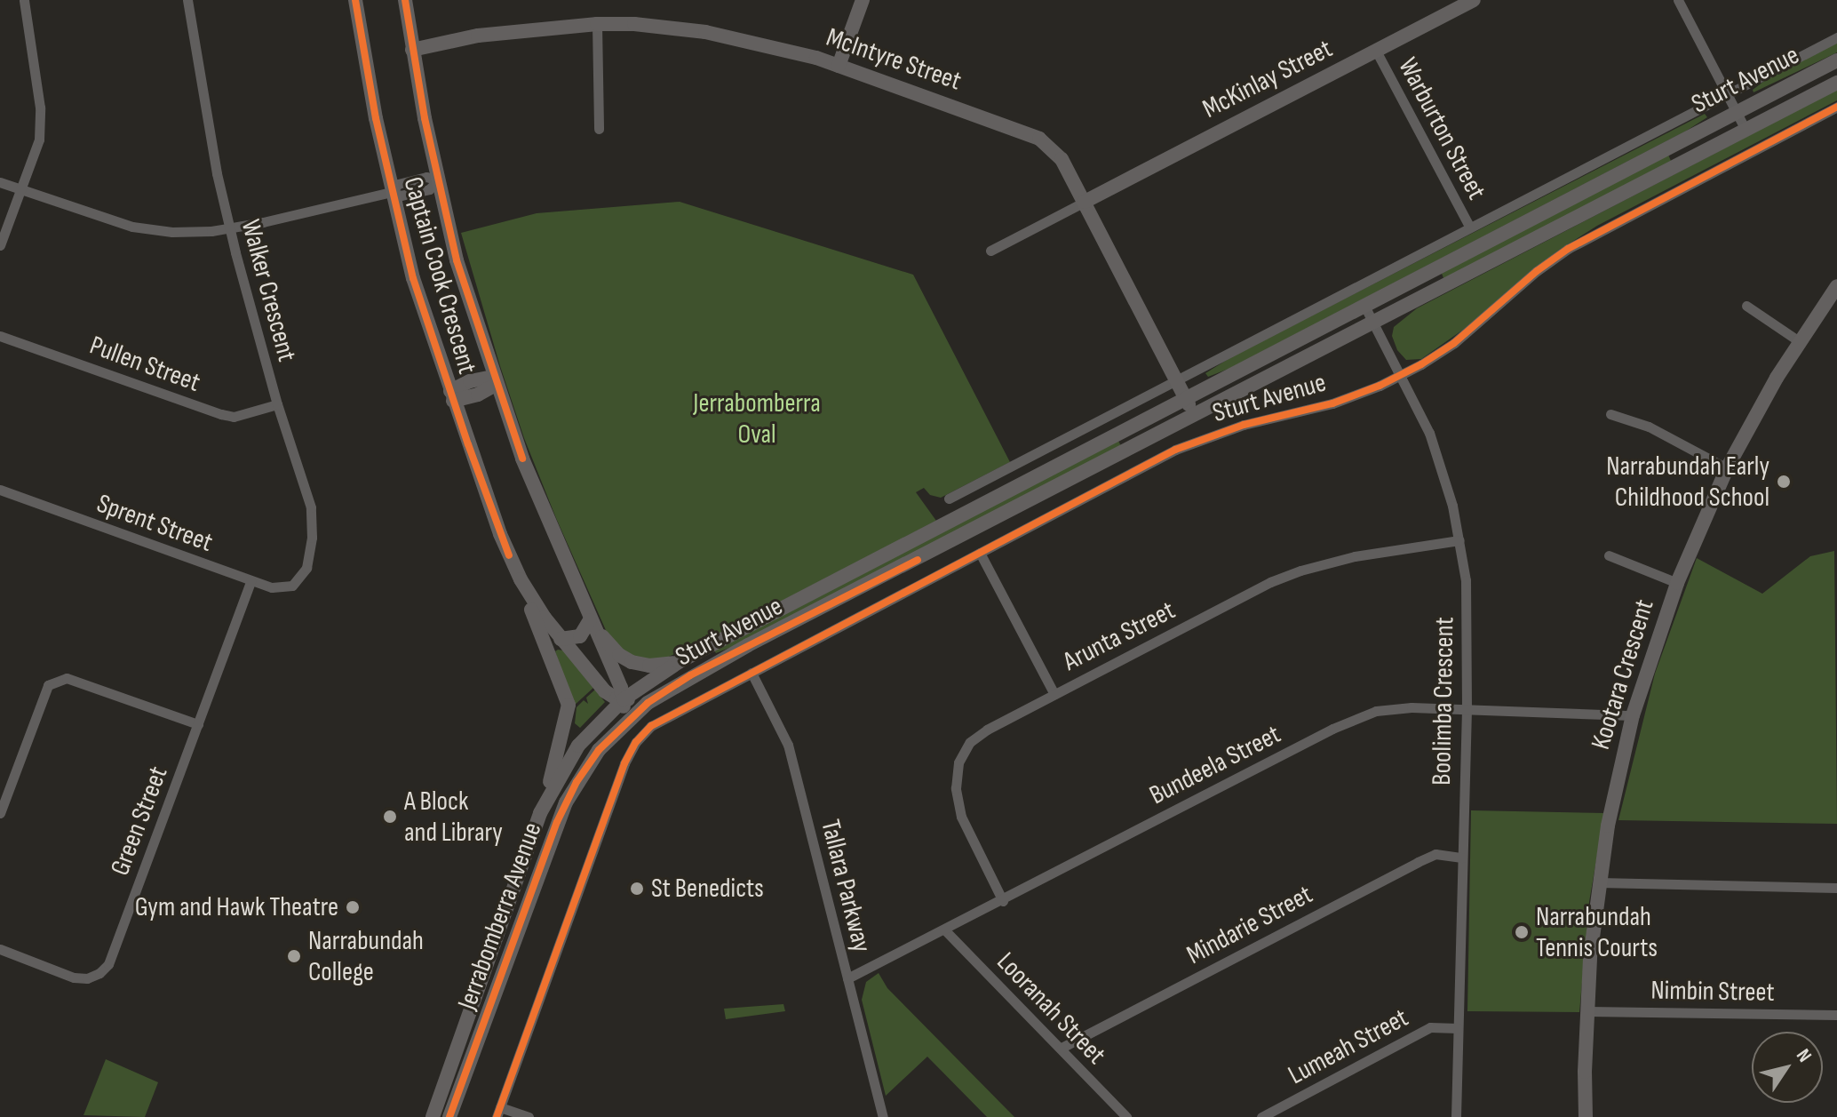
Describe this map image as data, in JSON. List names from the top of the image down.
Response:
{
  "streets": {
    "main road": [
      "McIntyre Street",
      "McKinlay Street",
      "Sturt Avenue",
      "Captain Cook Crescent",
      "Kootara Crescent",
      "Jerrabomberra Avenue"
    ],
    "street": [
      "Warburton Street",
      "Walker Crescent",
      "Pullen Street",
      "Sprent Street",
      "Arunta Street",
      "Boolimba Crescent",
      "Bundeela Street",
      "Green Street",
      "Tallara Parkway",
      "Mindarie Street",
      "Nimbin Street",
      "Looranah Street",
      "Lumeah Street"
    ]
  },
  "crossings": [
    ["McIntyre Street", "McKinlay Street"],
    ["McIntyre Street", "Sturt Avenue"],
    ["McIntyre Street", "Captain Cook Crescent"],
    ["McKinlay Street", "Warburton Street"],
    ["Sturt Avenue", "Warburton Street"],
    ["Sturt Avenue", "Captain Cook Crescent"],
    ["Sturt Avenue", "Boolimba Crescent"],
    ["Sturt Avenue", "Tallara Parkway"],
    ["Sturt Avenue", "Jerrabomberra Avenue"],
    ["Walker Crescent", "Pullen Street"],
    ["Walker Crescent", "Sprent Street"],
    ["Sprent Street", "Green Street"],
    ["Arunta Street", "Boolimba Crescent"],
    ["Arunta Street", "Bundeela Street"],
    ["Kootara Crescent", "Bundeela Street"],
    ["Kootara Crescent", "Nimbin Street"],
    ["Boolimba Crescent", "Bundeela Street"],
    ["Boolimba Crescent", "Mindarie Street"],
    ["Boolimba Crescent", "Lumeah Street"],
    ["Bundeela Street", "Tallara Parkway"],
    ["Bundeela Street", "Looranah Street"],
    ["Mindarie Street", "Looranah Street"]
  ],
  "parks": ["Jerrabomberra Oval"],
  "places": [
    "Narrabundah Early Childhood School",
    "A Block and Library",
    "St Benedicts",
    "Gym and Hawk Theatre",
    "Narrabundah Tennis Courts",
    "Narrabundah College"
  ],
  "north": "top right"
}
